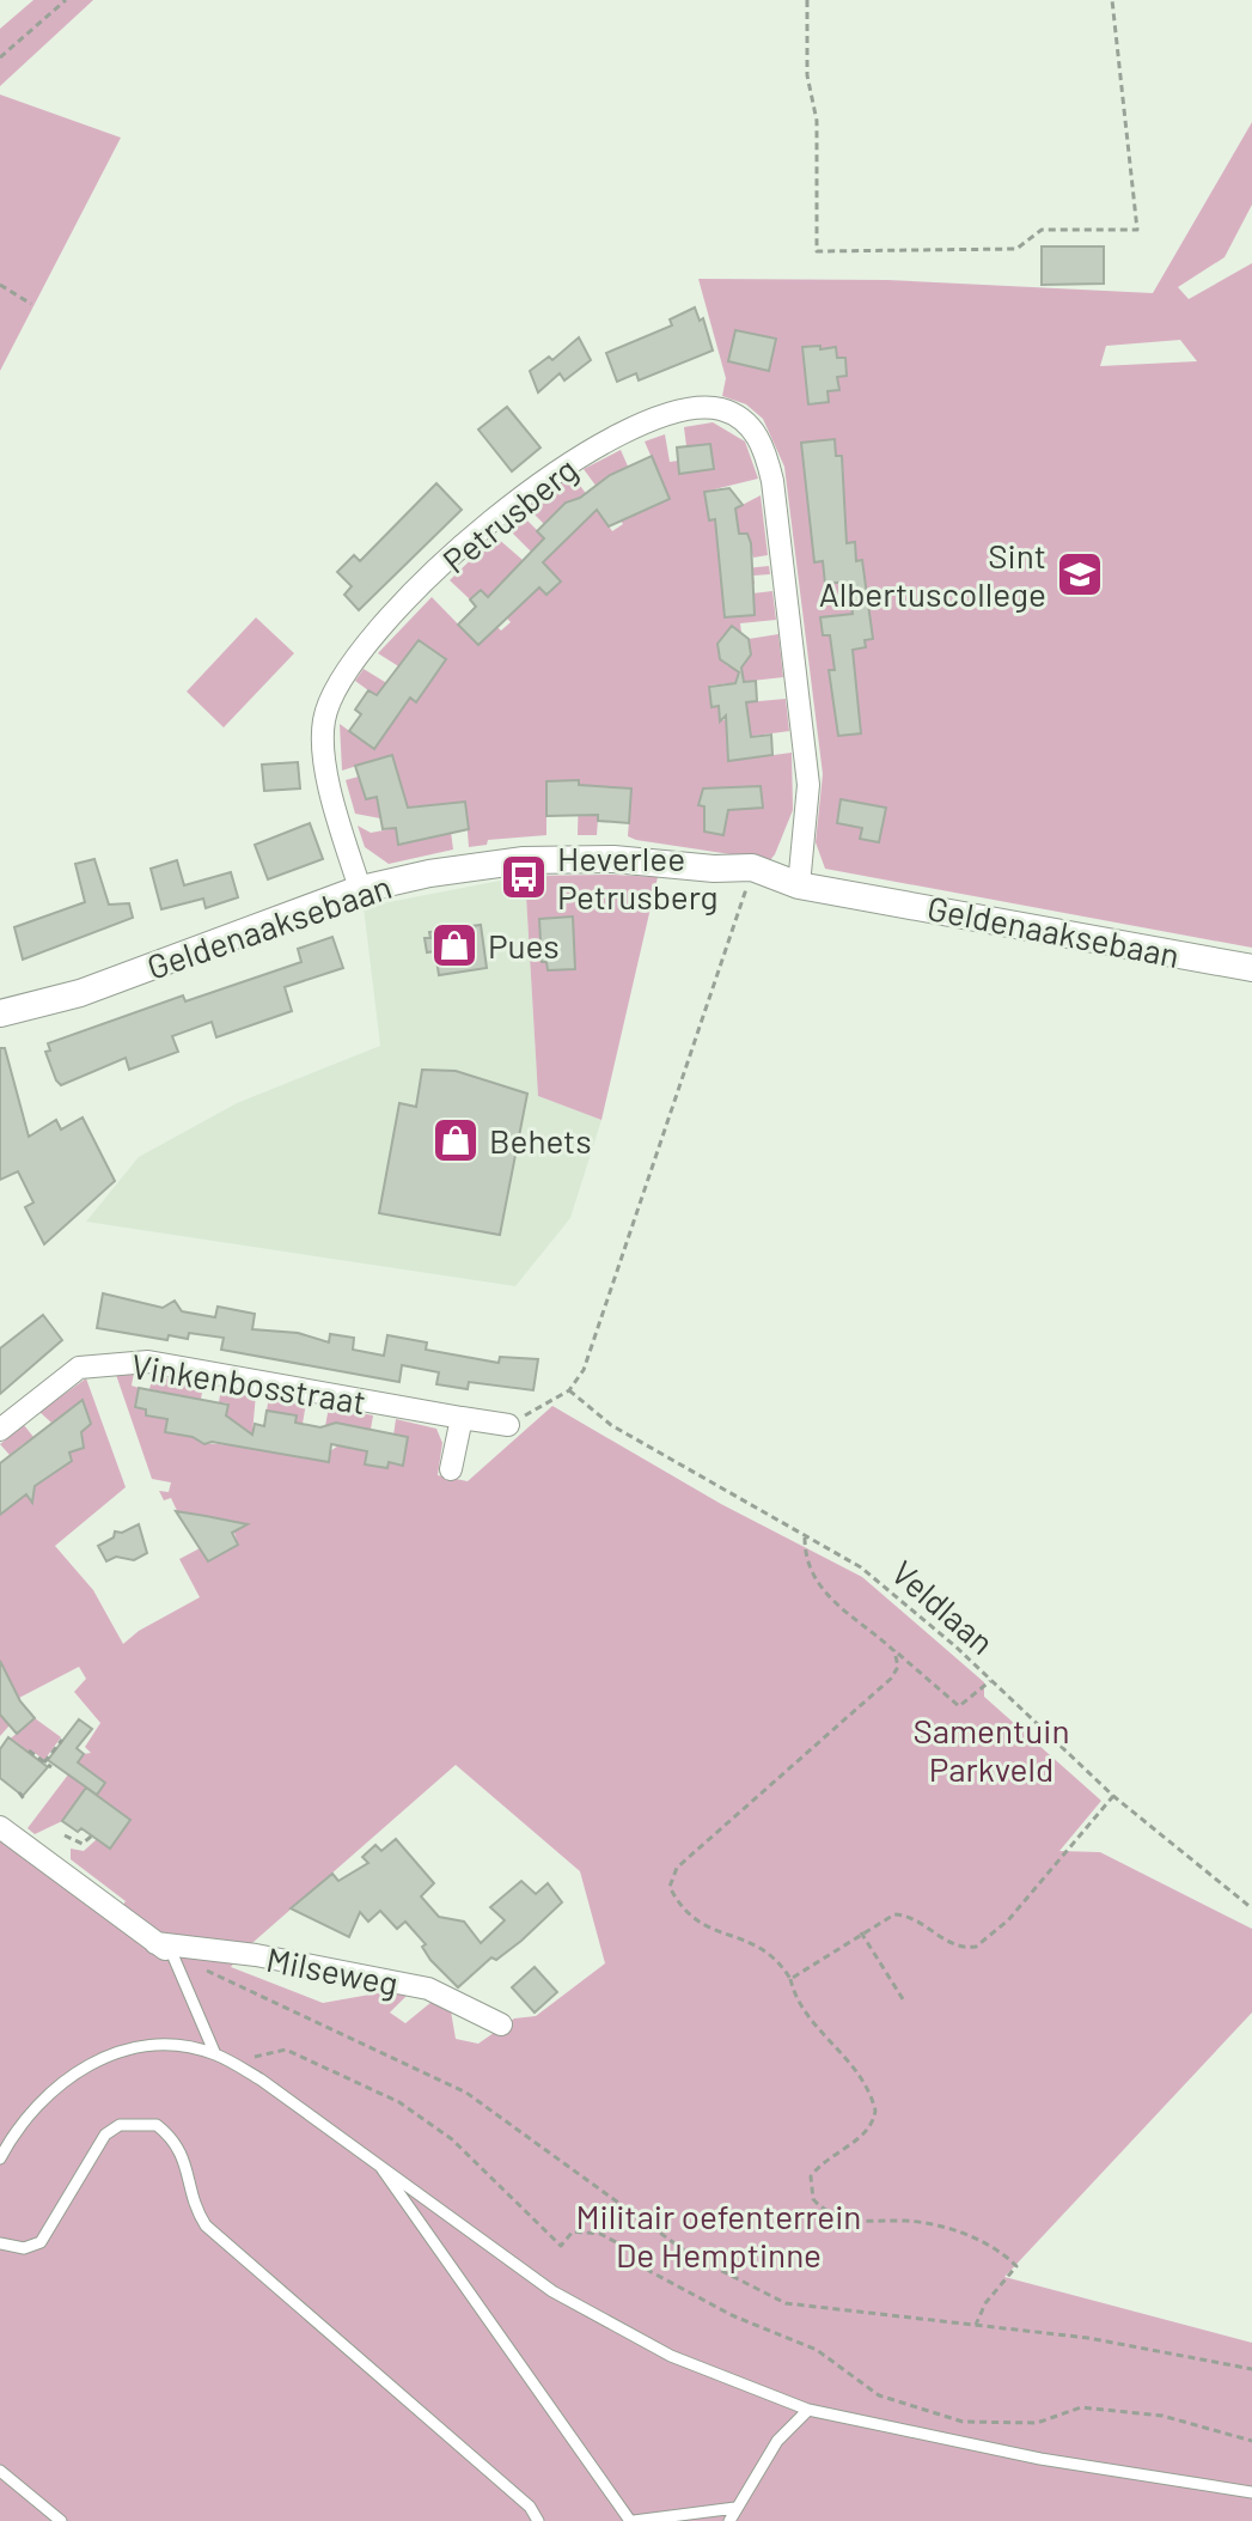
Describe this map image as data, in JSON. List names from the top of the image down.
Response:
{
  "streets": {
    "street": [
      "Petrusberg",
      "Geldenaaksebaan",
      "Vinkenbosstraat",
      "Milseweg"
    ],
    "path": ["Veldlaan"]
  },
  "crossings": [
    ["Petrusberg", "Geldenaaksebaan"]
  ],
  "parks": ["Samentuin Parkveld", "Militair oefenterrein De Hemptinne"],
  "places": {
    "school or university": ["Sint Albertuscollege"],
    "bus stop": ["Heverlee Petrusberg"],
    "shop": ["Pues", "Behets"]
  }
}
